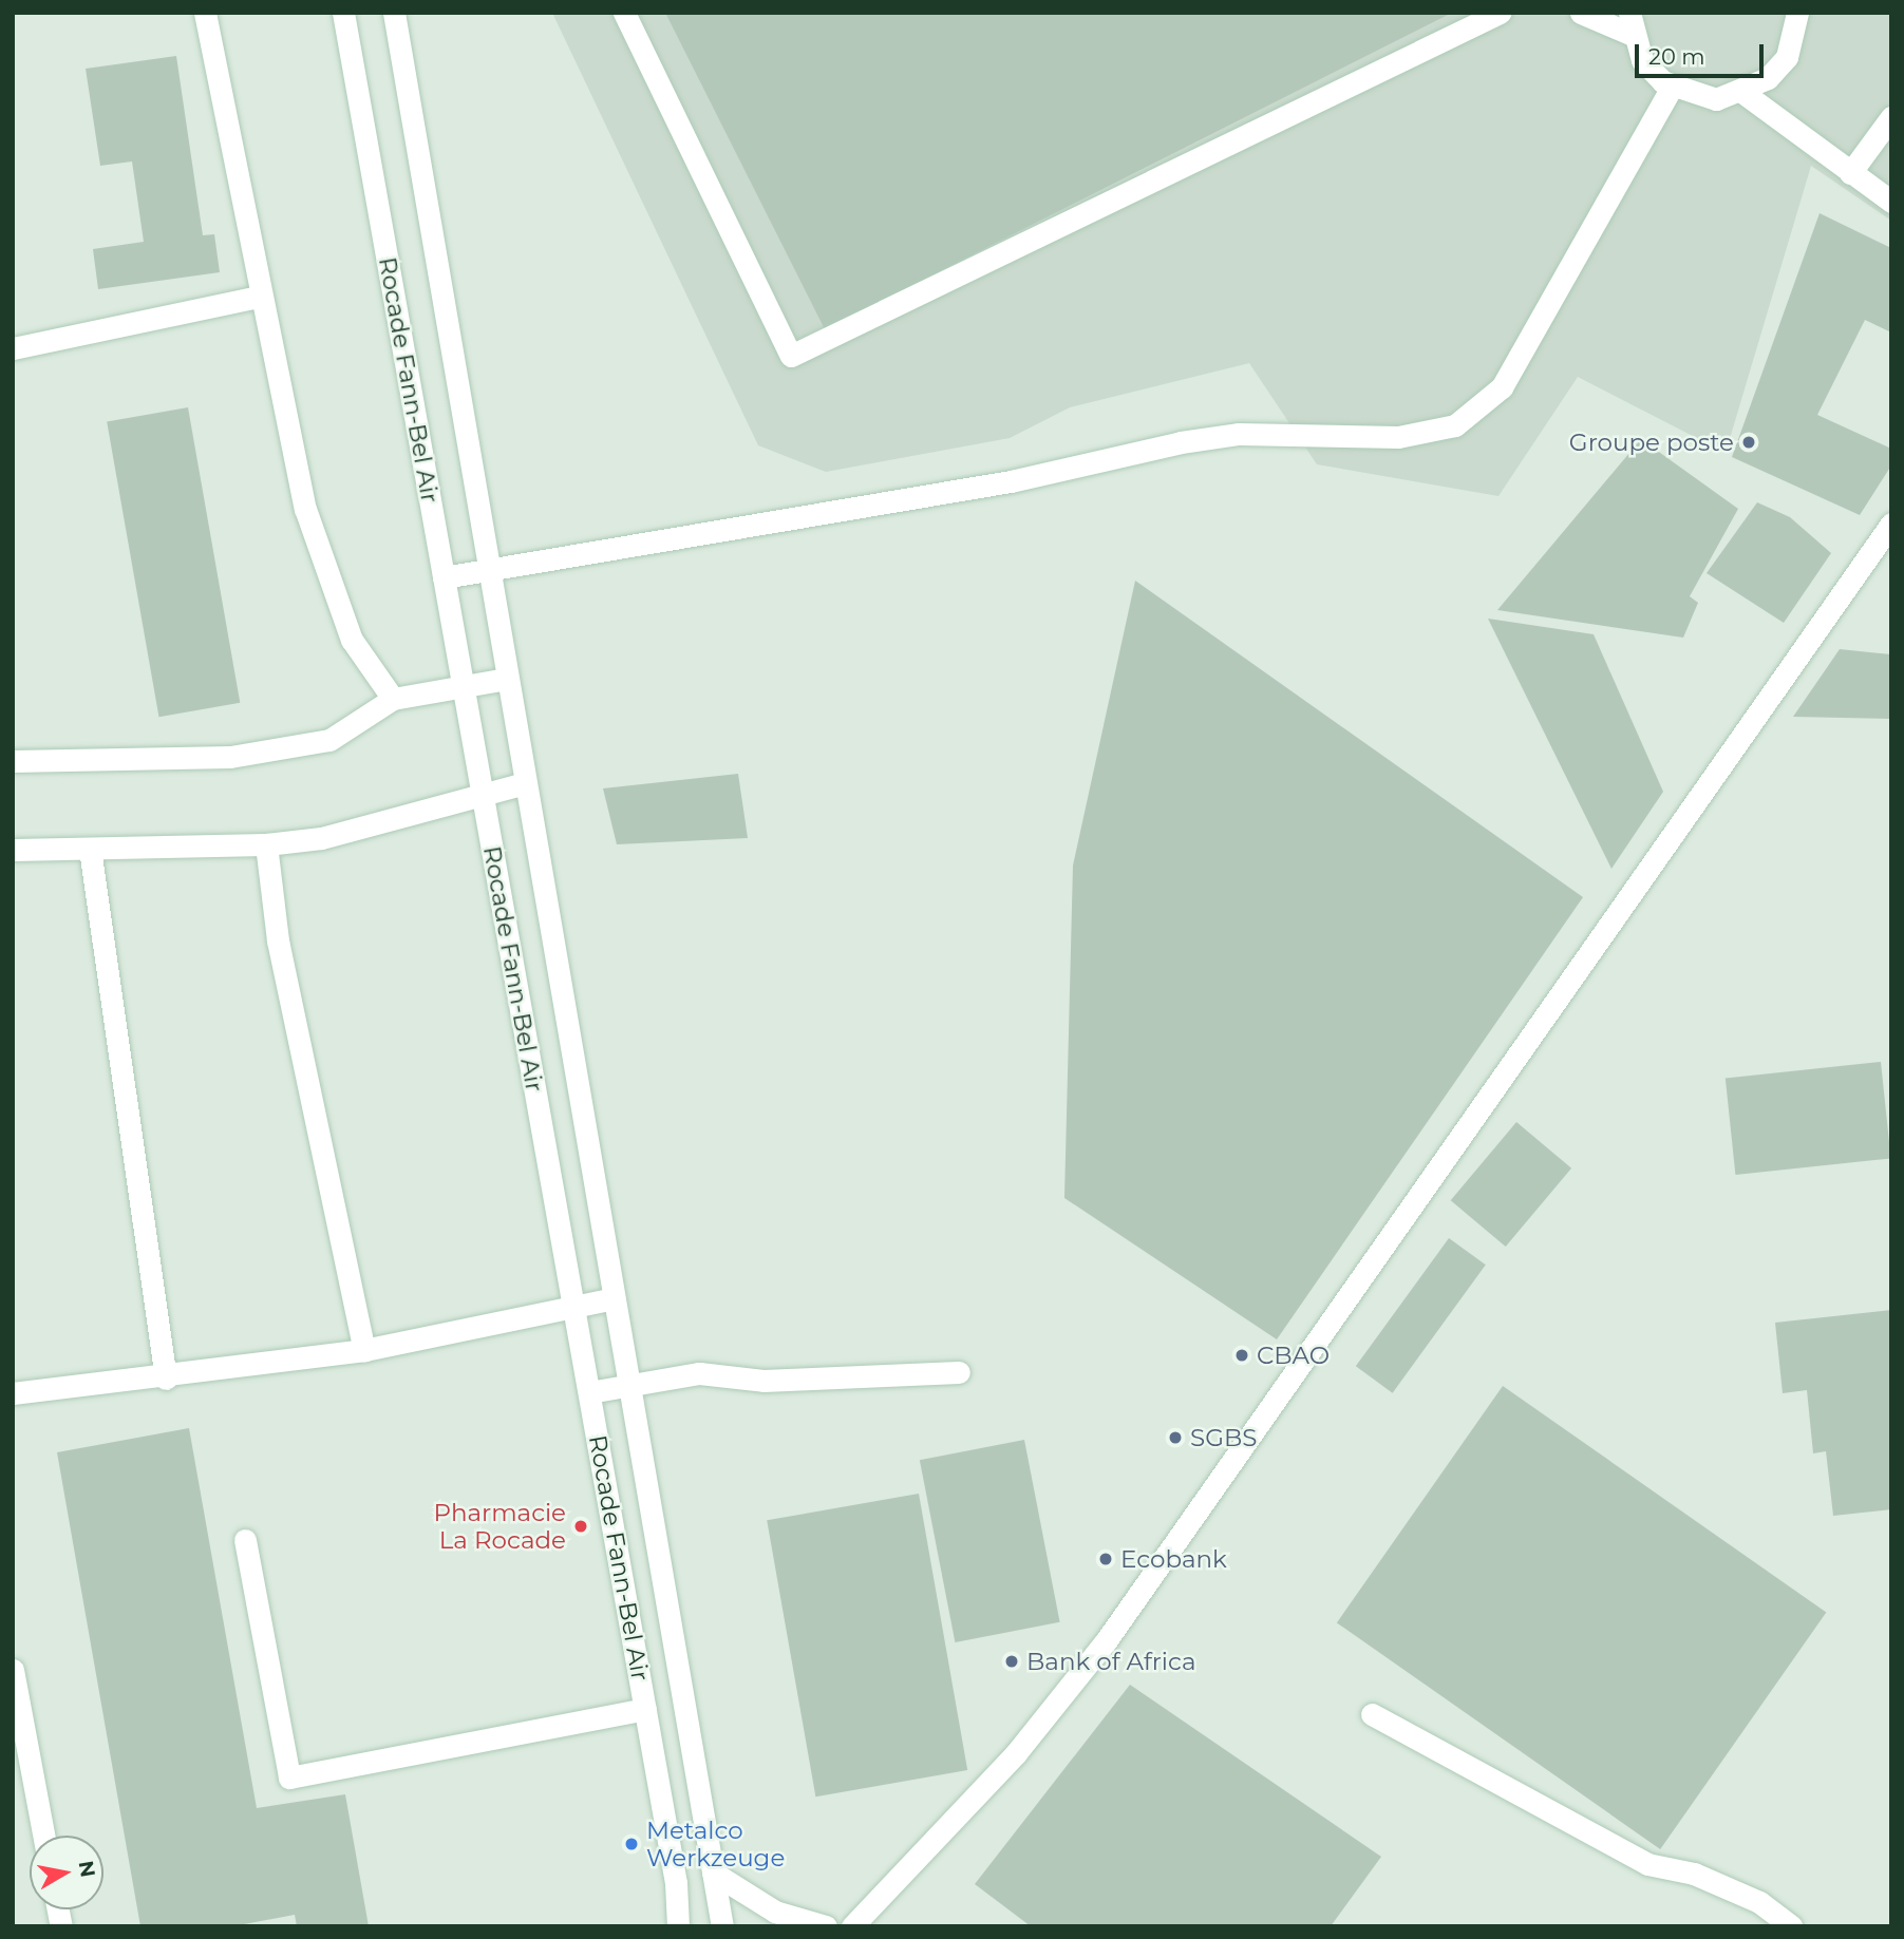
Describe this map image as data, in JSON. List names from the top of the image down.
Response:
{
  "streets": {
    "main road": ["Rocade Fann-Bel Air"]
  },
  "places": [
    "Groupe poste",
    "CBAO",
    "SGBS",
    "Pharmacie La Rocade",
    "Ecobank",
    "Bank of Africa",
    "Metalco Werkzeuge"
  ],
  "scale_bar": "20 m",
  "north": "right"
}
